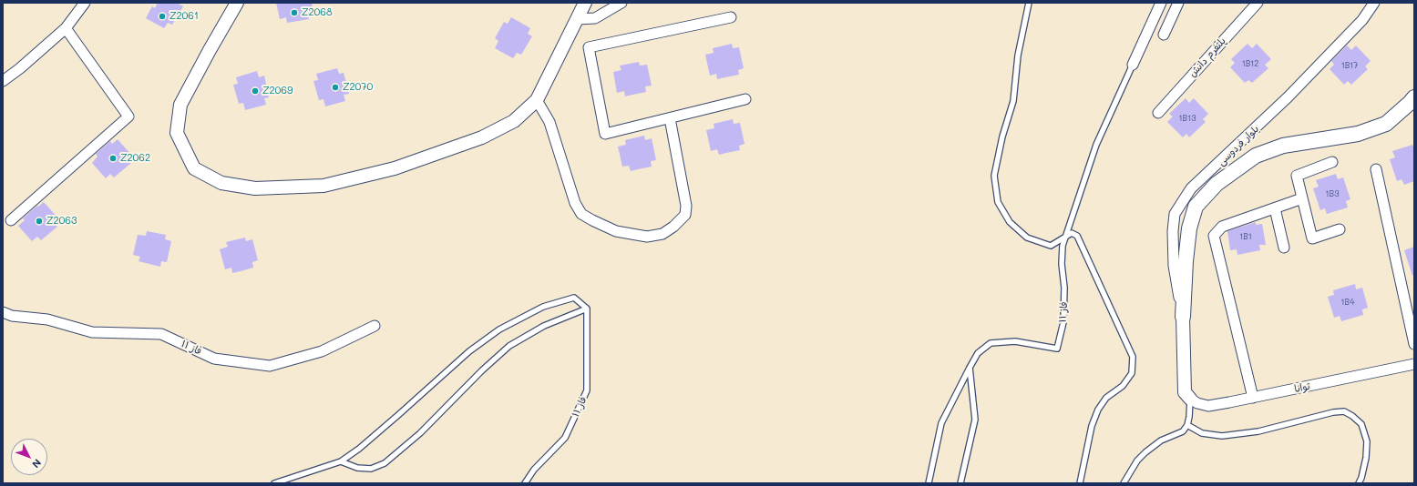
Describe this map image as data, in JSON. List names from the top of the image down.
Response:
{
  "streets": {
    "main road": ["بلوار فردوسی"],
    "street": ["پلتفرم دانش", "فاز ۱۱", "توانا"]
  },
  "crossings": [
    ["بلوار فردوسی", "توانا"]
  ],
  "places": [
    "Z2068",
    "Z2061",
    "Z2070",
    "Z2069",
    "Z2062",
    "Z2063"
  ],
  "house_numbers": [
    "1B12",
    "1B17",
    "1B13",
    "1B3",
    "1B1",
    "1B4"
  ],
  "north": "bottom right"
}
